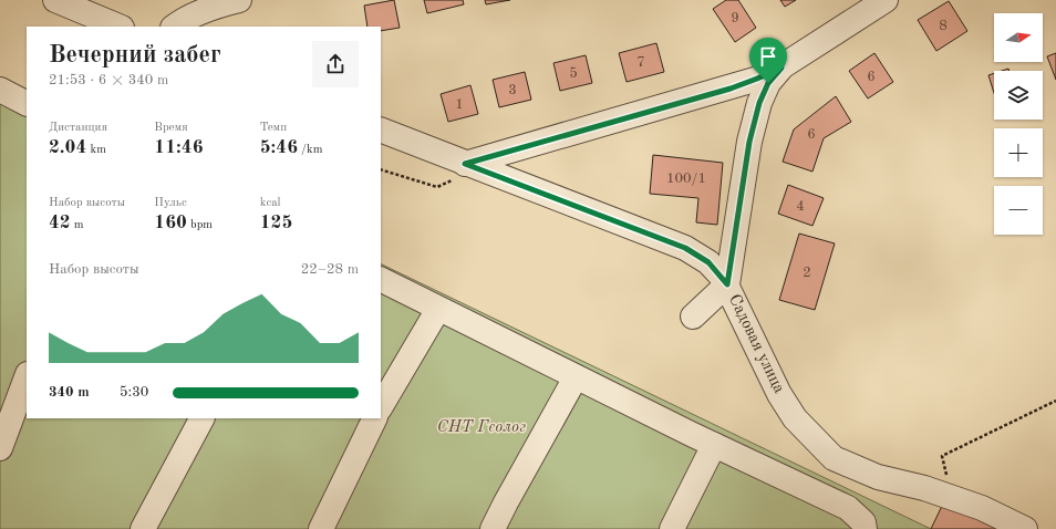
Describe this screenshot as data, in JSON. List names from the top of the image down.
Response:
{
  "streets": {
    "street": ["Садовая улица"]
  },
  "parks": ["СНТ Геолог"],
  "house_numbers": [
    "9",
    "8",
    "7",
    "5",
    "6",
    "3",
    "1",
    "6",
    "100/1",
    "4",
    "2"
  ],
  "north": "right",
  "page": {
    "map_buttons": ["+", "−"],
    "heading": ["Вечерний забег", "21:53 · 6 × 340 m"],
    "stats": [
      ["Дистанция", "2.04 km"],
      ["Время", "11:46"],
      ["Темп", "5:46 /km"],
      ["Набор высоты", "42 m"],
      ["Пульс", "160 bpm"],
      ["kcal", "125"]
    ],
    "chart": ["Набор высоты", "22–28 m"],
    "list": [
      {
        "name": "340 m",
        "note": "5:30"
      }
    ]
  }
}
